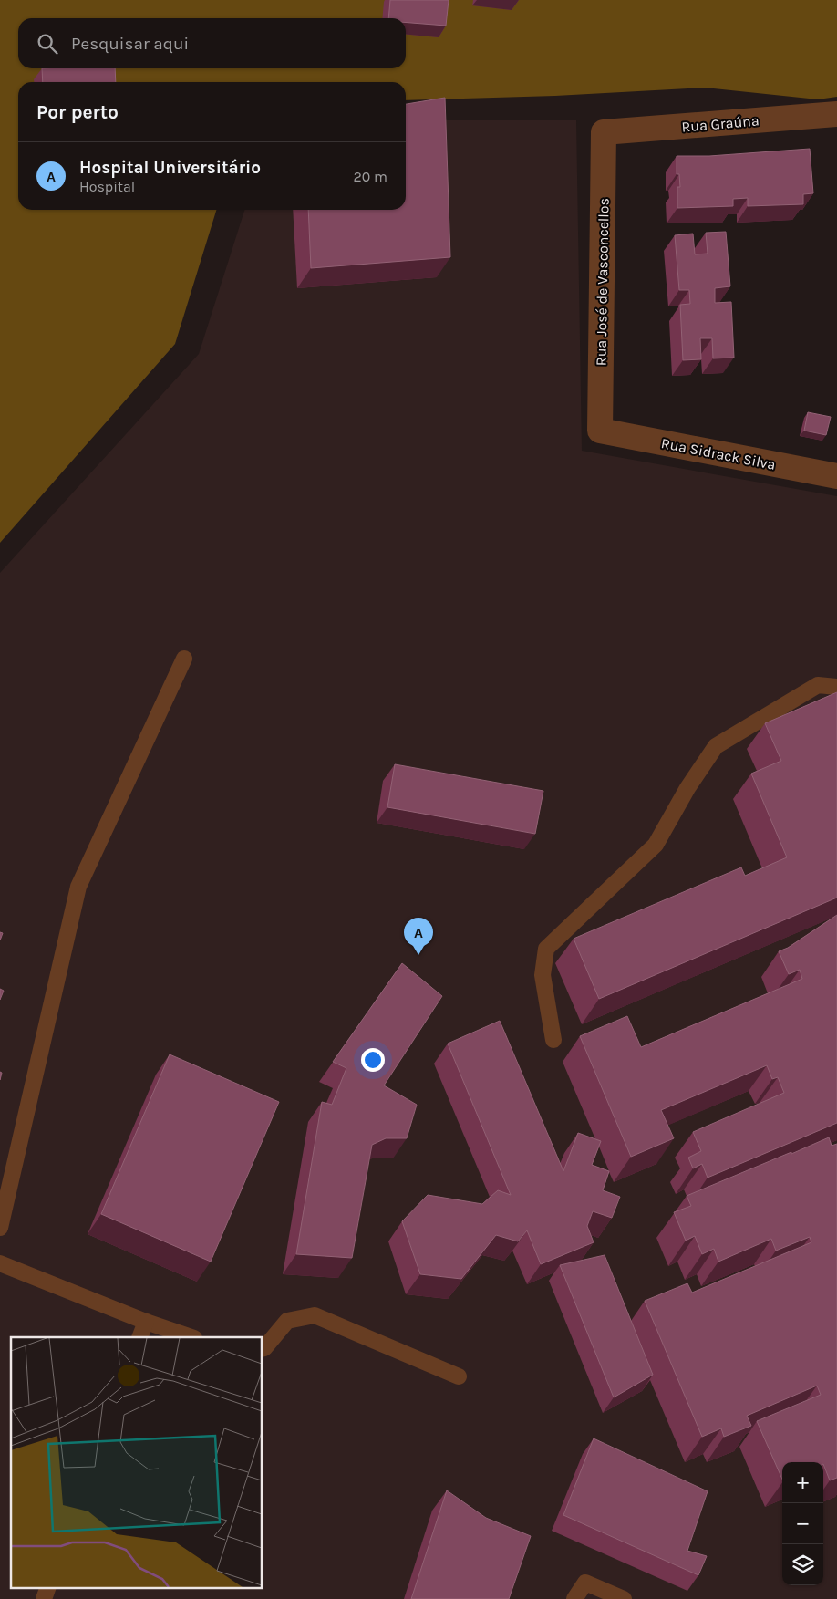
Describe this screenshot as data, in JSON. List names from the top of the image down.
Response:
{
  "streets": {
    "street": ["Rua Graúna", "Rua José de Vasconcellos", "Rua Sidrack Silva"]
  },
  "crossings": [
    ["Rua Graúna", "Rua José de Vasconcellos"],
    ["Rua José de Vasconcellos", "Rua Sidrack Silva"]
  ],
  "page": {
    "search": "Pesquisar aqui",
    "heading": "Por perto",
    "list": [
      {
        "mark": "A",
        "name": "Hospital Universitário",
        "note": "Hospital",
        "value": "20 m"
      }
    ],
    "pins": "A",
    "map_buttons": ["+", "−"]
  }
}
